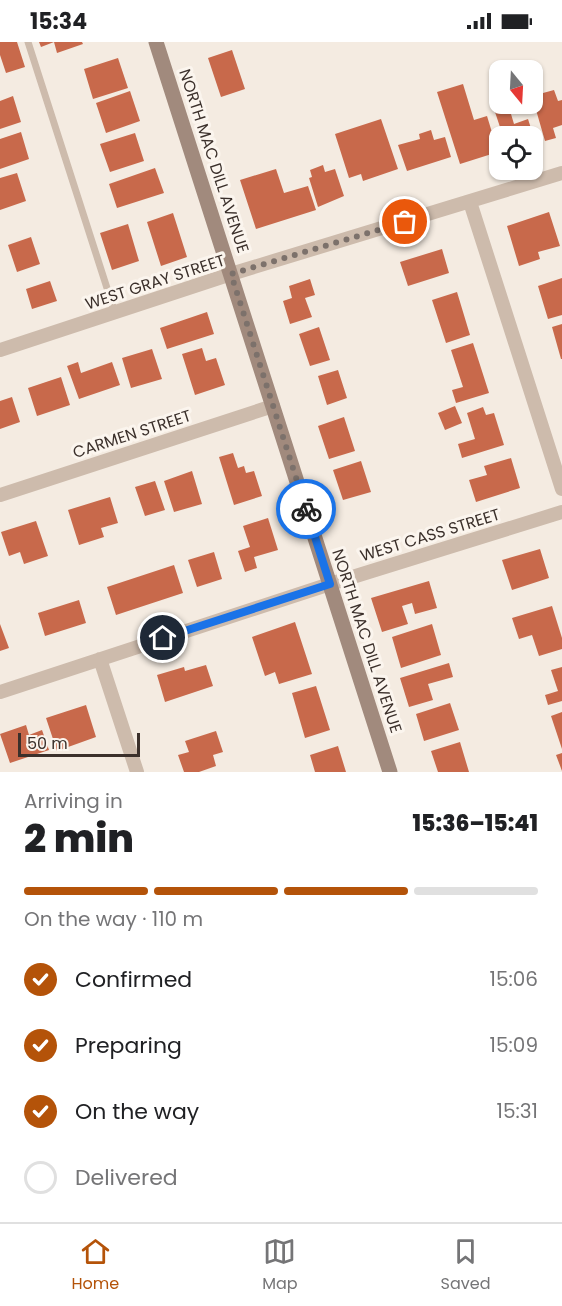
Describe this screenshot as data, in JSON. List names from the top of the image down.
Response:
{
  "streets": {
    "street": [
      "NORTH MAC DILL AVENUE",
      "WEST GRAY STREET",
      "CARMEN STREET",
      "WEST CASS STREET"
    ]
  },
  "crossings": [
    ["NORTH MAC DILL AVENUE", "WEST GRAY STREET"],
    ["NORTH MAC DILL AVENUE", "CARMEN STREET"],
    ["NORTH MAC DILL AVENUE", "WEST CASS STREET"]
  ],
  "scale_bar": "50 m",
  "north": "bottom",
  "page": {
    "status": "15:34",
    "scale": "50 m",
    "heading": ["2 min", "Arriving in", "15:36–15:41"],
    "bar": "On the way · 110 m",
    "list": [
      ["Confirmed", "15:06"],
      ["Preparing", "15:09"],
      ["On the way", "15:31"],
      "Delivered"
    ],
    "tabs": ["Home", "Map", "Saved"]
  }
}
